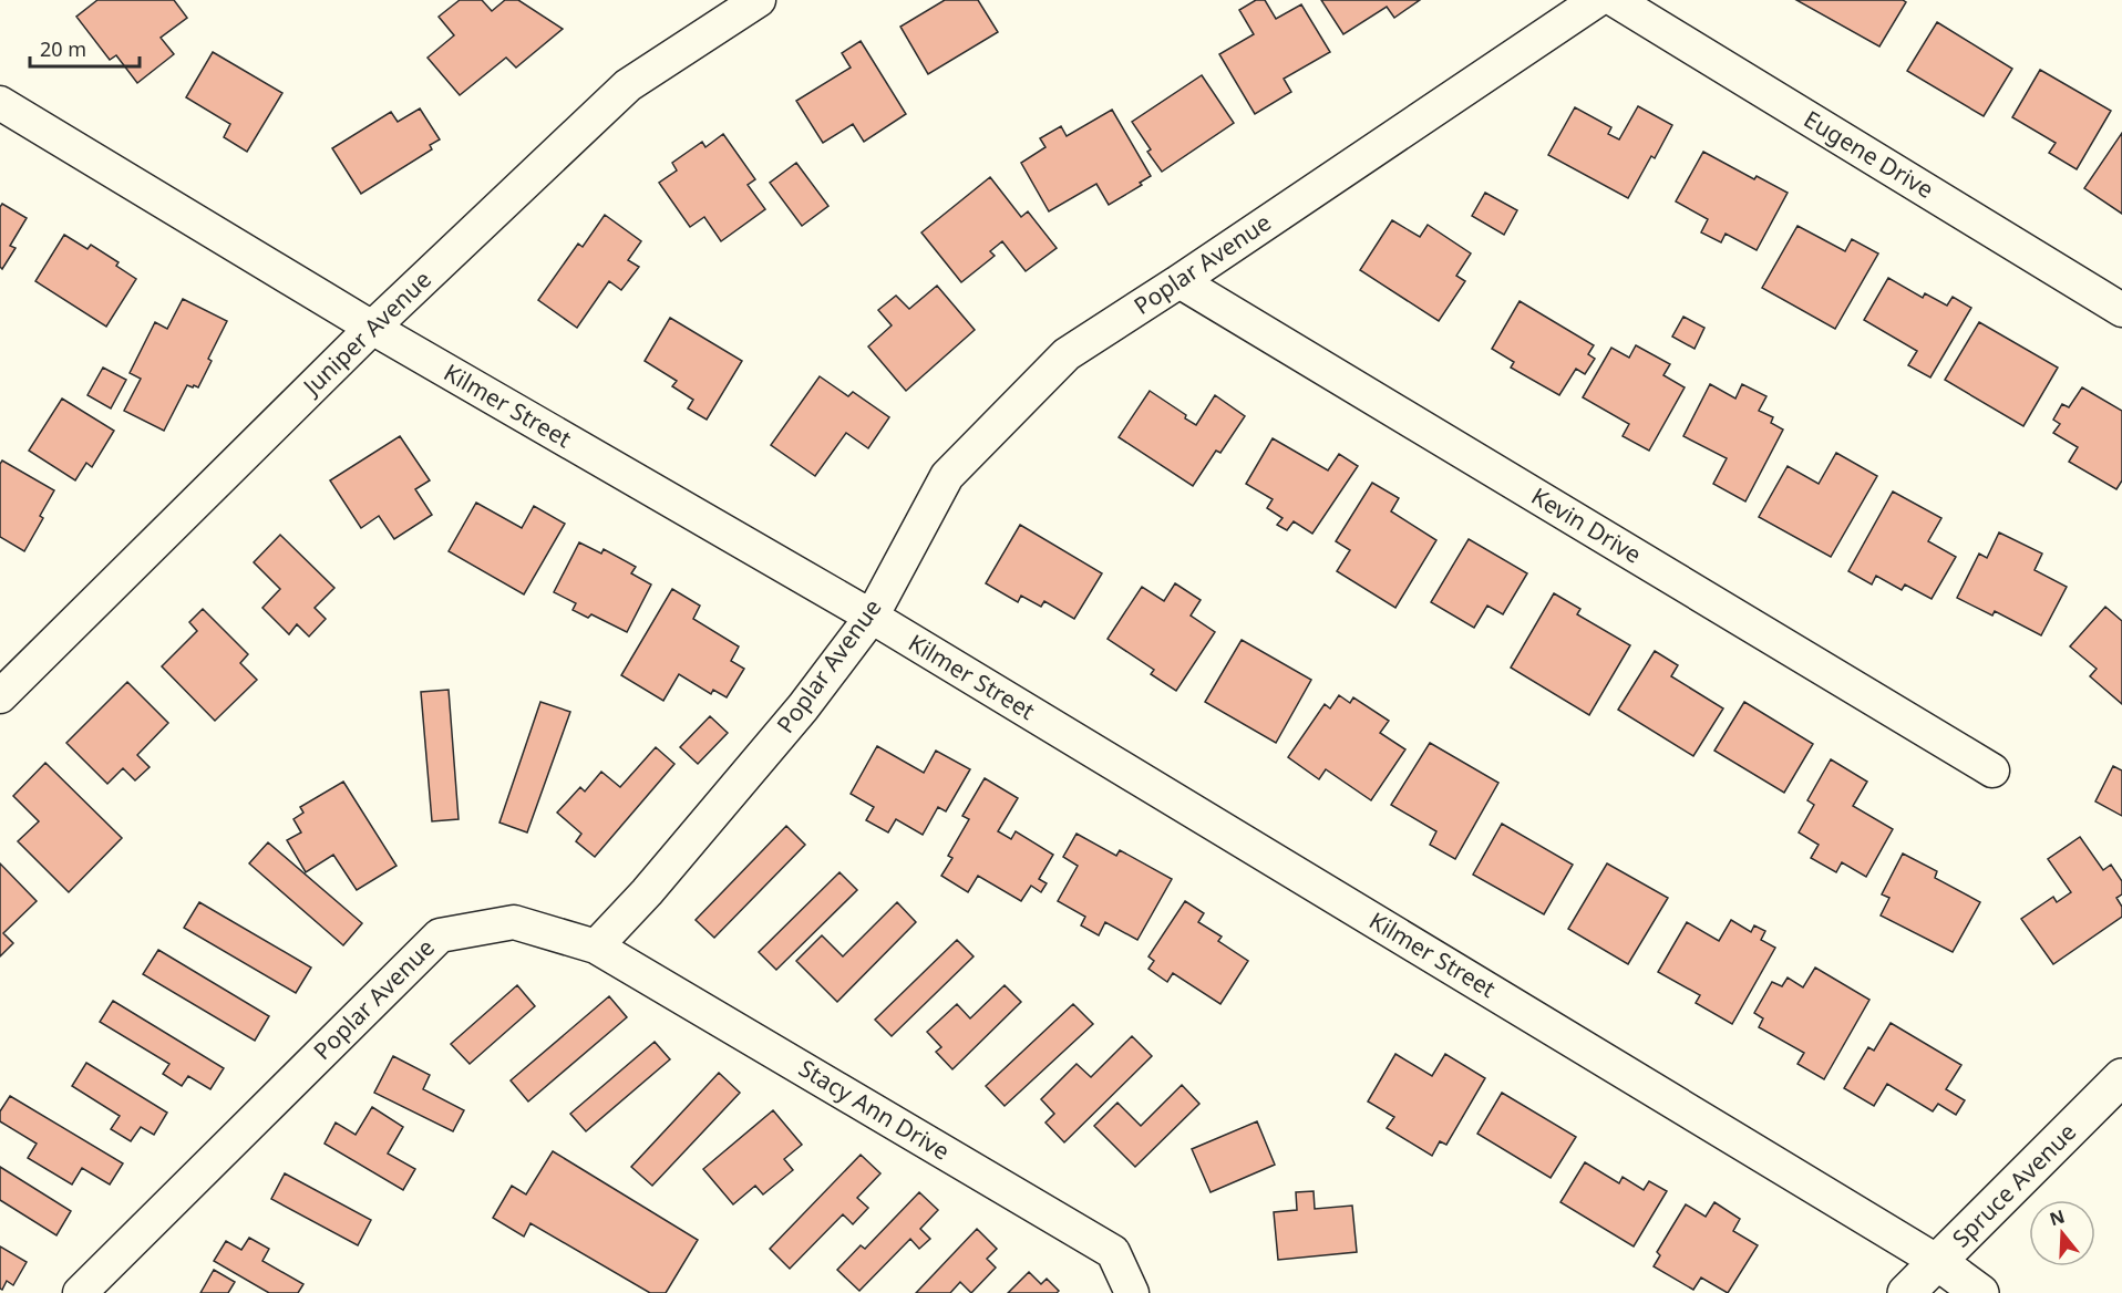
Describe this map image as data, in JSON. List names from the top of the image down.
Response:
{
  "streets": {
    "main road": ["Spruce Avenue"],
    "street": [
      "Eugene Drive",
      "Poplar Avenue",
      "Juniper Avenue",
      "Kilmer Street",
      "Kevin Drive",
      "Stacy Ann Drive"
    ]
  },
  "crossings": [
    ["Poplar Avenue", "Kilmer Street"],
    ["Poplar Avenue", "Kevin Drive"],
    ["Poplar Avenue", "Stacy Ann Drive"],
    ["Juniper Avenue", "Kilmer Street"],
    ["Kilmer Street", "Spruce Avenue"]
  ],
  "scale_bar": "20 m",
  "north": "top"
}
